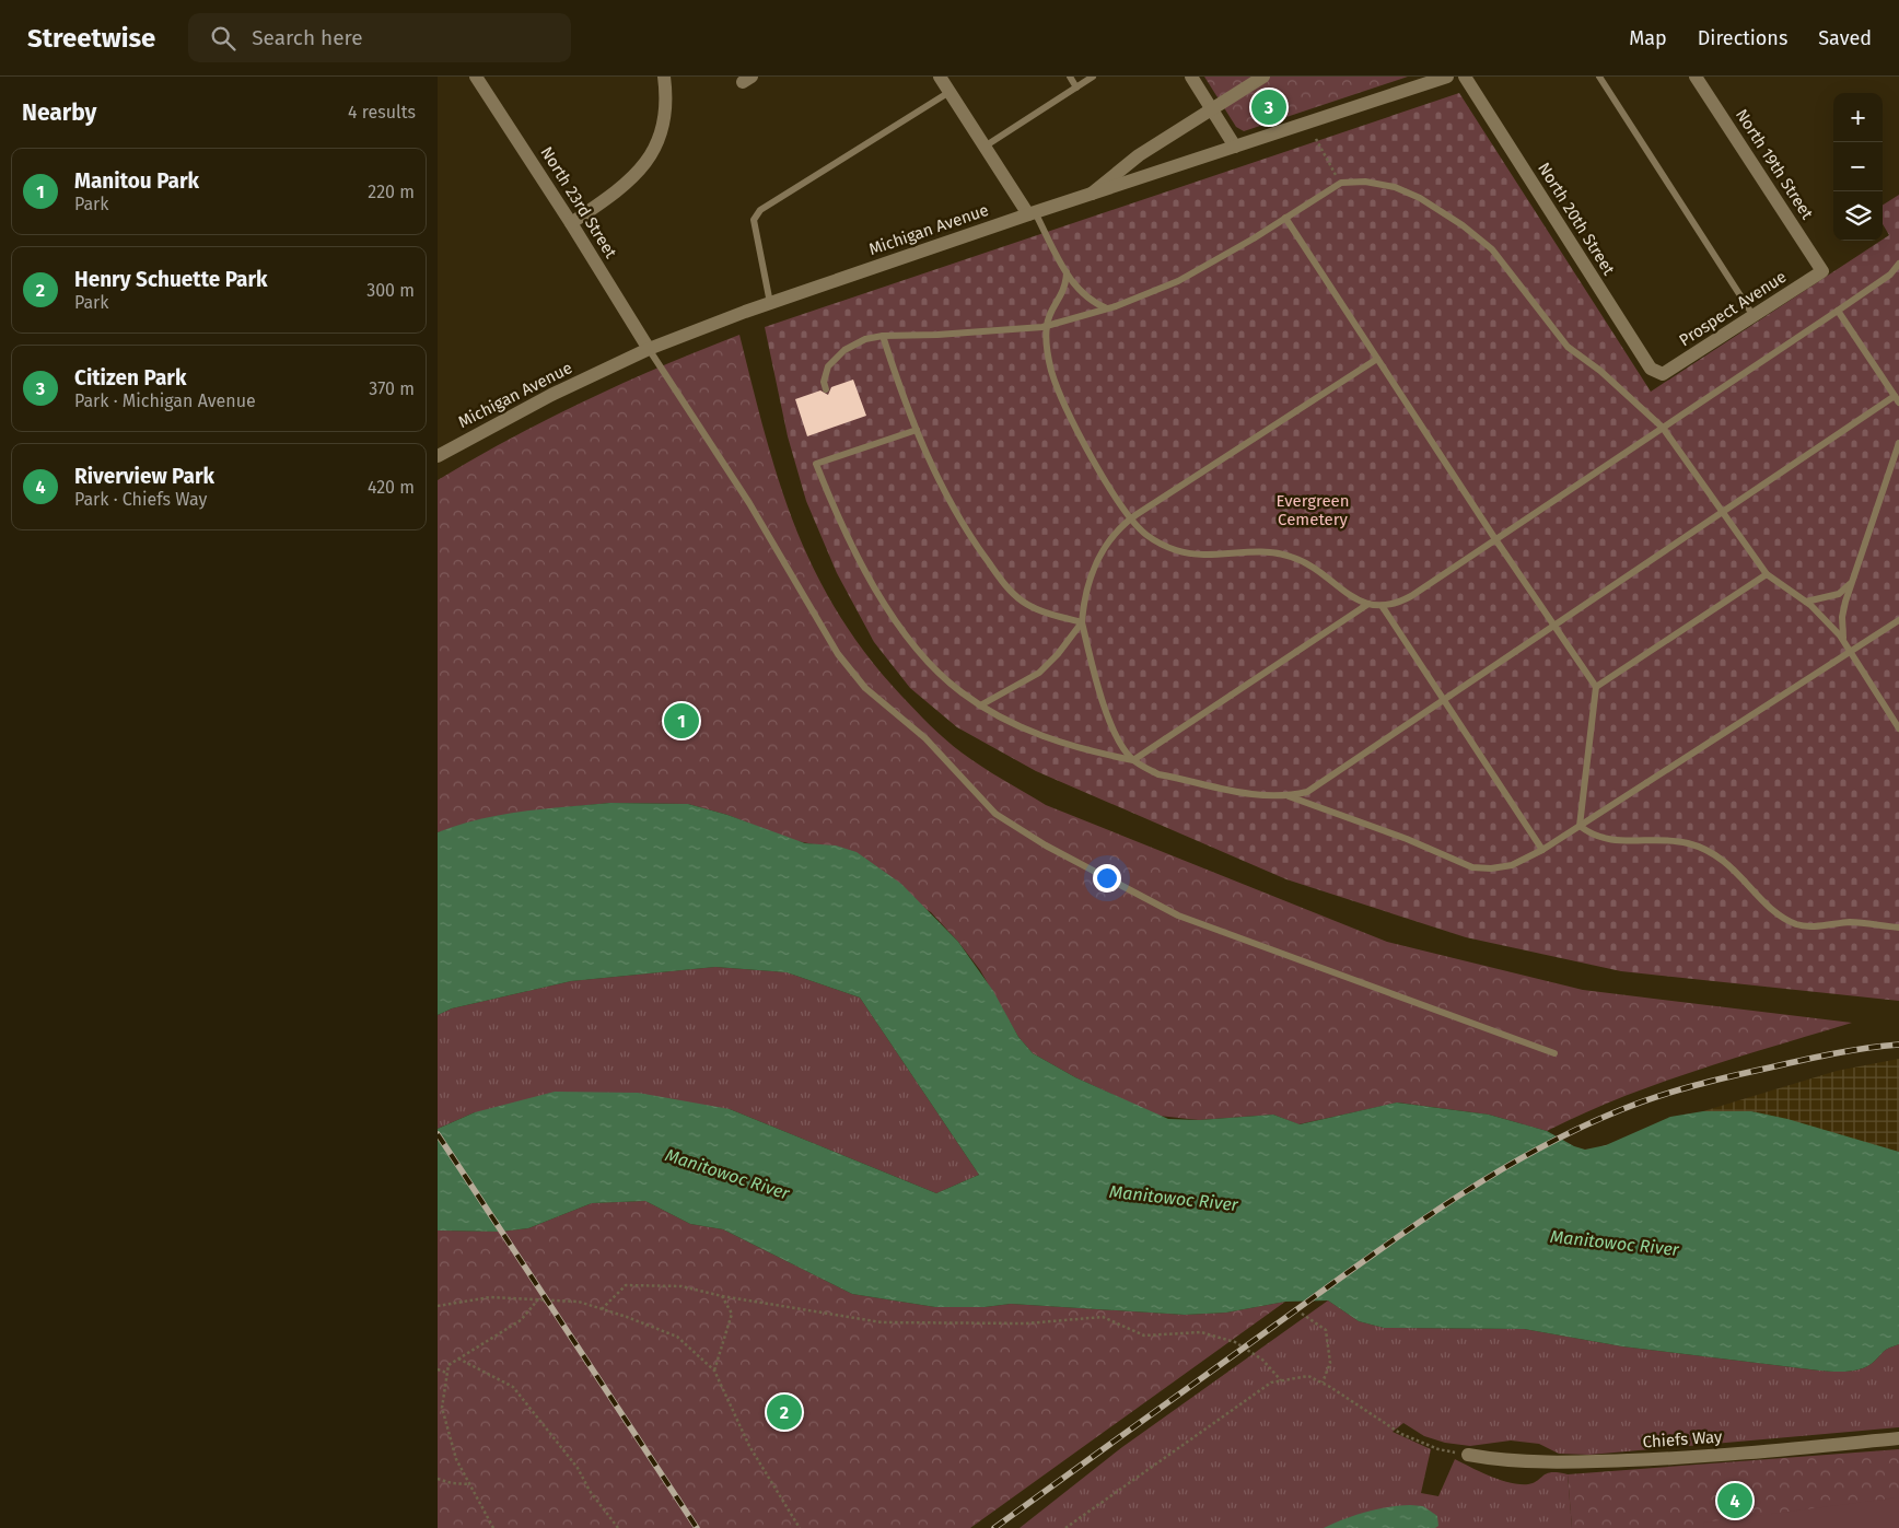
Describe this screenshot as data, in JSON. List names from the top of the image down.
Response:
{
  "streets": {
    "street": [
      "North 19th Street",
      "North 23rd Street",
      "North 20th Street",
      "Michigan Avenue",
      "Prospect Avenue",
      "Chiefs Way"
    ]
  },
  "crossings": [
    ["North 19th Street", "Prospect Avenue"],
    ["North 23rd Street", "Michigan Avenue"],
    ["North 20th Street", "Prospect Avenue"]
  ],
  "water": ["Manitowoc River"],
  "parks": ["Evergreen Cemetery"],
  "page": {
    "header": "Streetwise",
    "search": "Search here",
    "nav": ["Map", "Directions", "Saved"],
    "heading": ["Nearby", "4 results"],
    "pins": [
      "3",
      "1",
      "2",
      "4"
    ],
    "map_buttons": ["+", "−"],
    "list": [
      {
        "mark": "1",
        "name": "Manitou Park",
        "note": "Park",
        "value": "220 m"
      },
      {
        "mark": "2",
        "name": "Henry Schuette Park",
        "note": "Park",
        "value": "300 m"
      },
      {
        "mark": "3",
        "name": "Citizen Park",
        "note": "Park · Michigan Avenue",
        "value": "370 m"
      },
      {
        "mark": "4",
        "name": "Riverview Park",
        "note": "Park · Chiefs Way",
        "value": "420 m"
      }
    ]
  }
}
